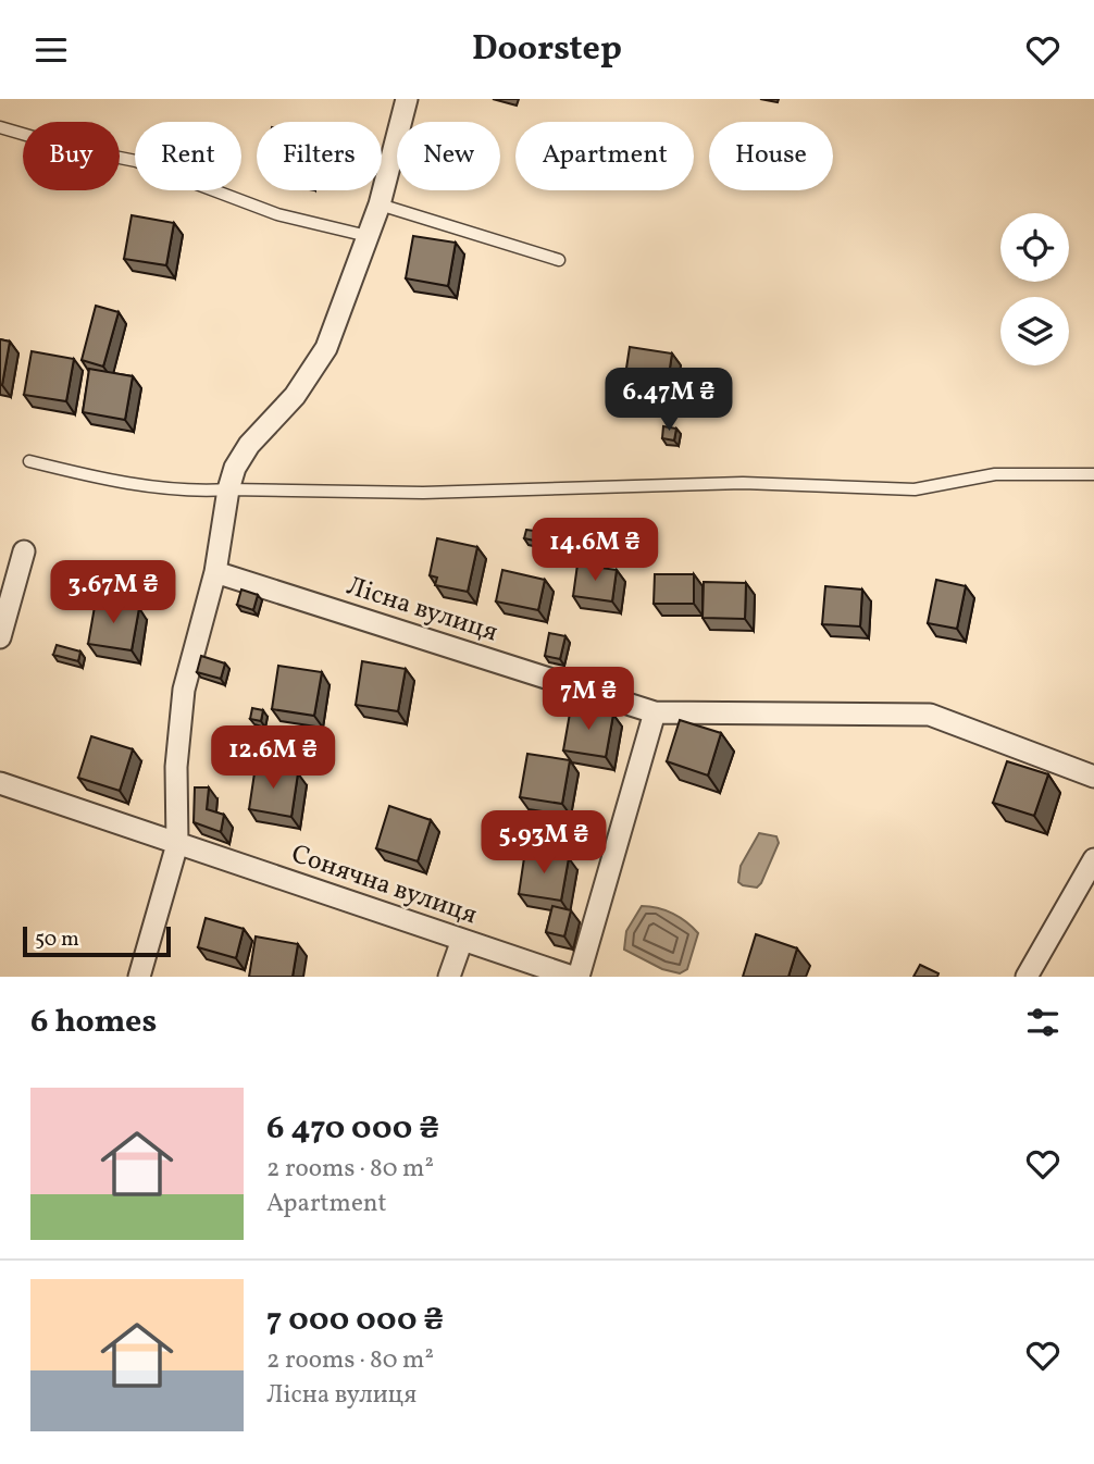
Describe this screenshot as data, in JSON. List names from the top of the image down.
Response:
{
  "streets": {
    "street": ["Лісна вулиця", "Сонячна вулиця"]
  },
  "scale_bar": "50 m",
  "page": {
    "header": "Doorstep",
    "chip": [
      "Buy",
      "Rent",
      "Filters",
      "New",
      "Apartment",
      "House"
    ],
    "price": [
      "6.47M ₴",
      "14.6M ₴",
      "3.67M ₴",
      "7M ₴",
      "12.6M ₴",
      "5.93M ₴"
    ],
    "scale": "50 m",
    "heading": "6 homes",
    "list": [
      {
        "name": "6 470 000 ₴",
        "note": "2 rooms · 80 m² · Apartment"
      },
      {
        "name": "7 000 000 ₴",
        "note": "2 rooms · 80 m² · Лісна вулиця"
      }
    ]
  }
}
